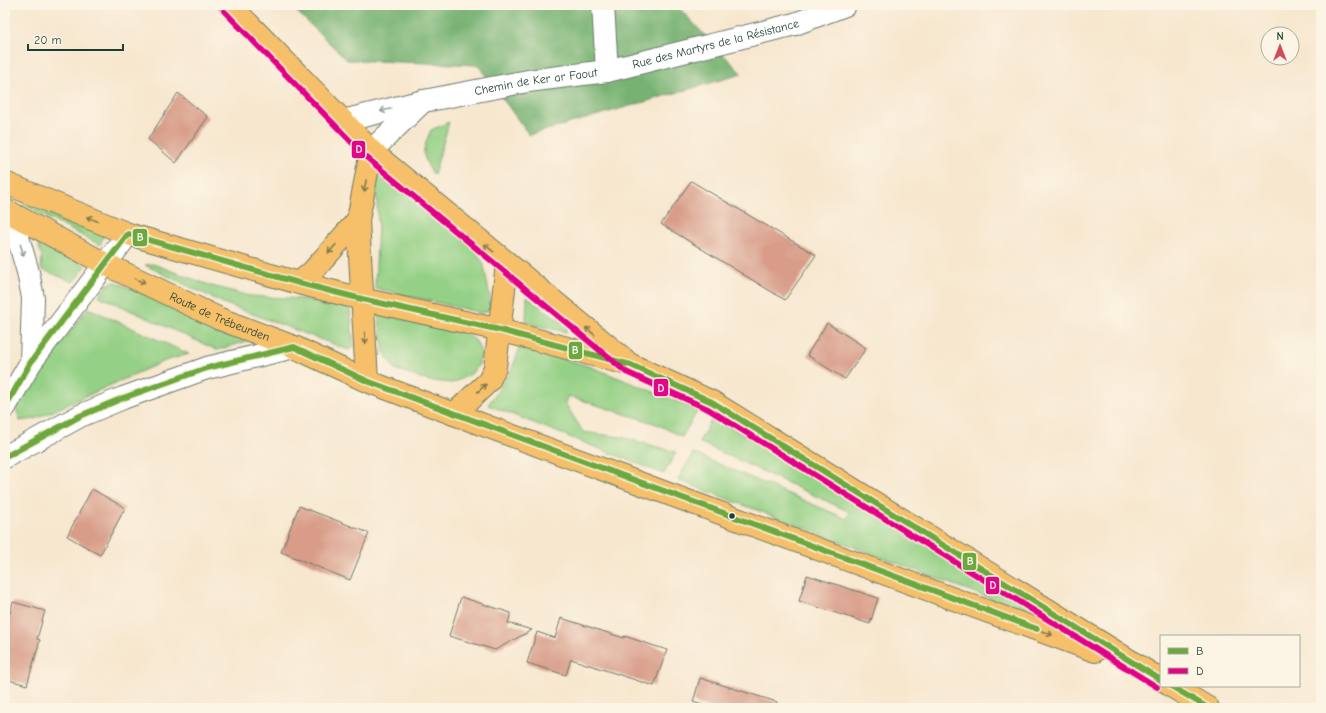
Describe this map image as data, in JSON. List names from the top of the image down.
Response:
{
  "streets": {
    "main road": ["Route de Trébeurden"],
    "street": ["Rue des Martyrs de la Résistance", "Chemin de Ker ar Faout"]
  },
  "crossings": [
    ["Rue des Martyrs de la Résistance", "Chemin de Ker ar Faout"]
  ],
  "lines": ["transit line D", "transit line B"],
  "legend": ["B", "D"],
  "scale_bar": "20 m",
  "north": "top"
}
